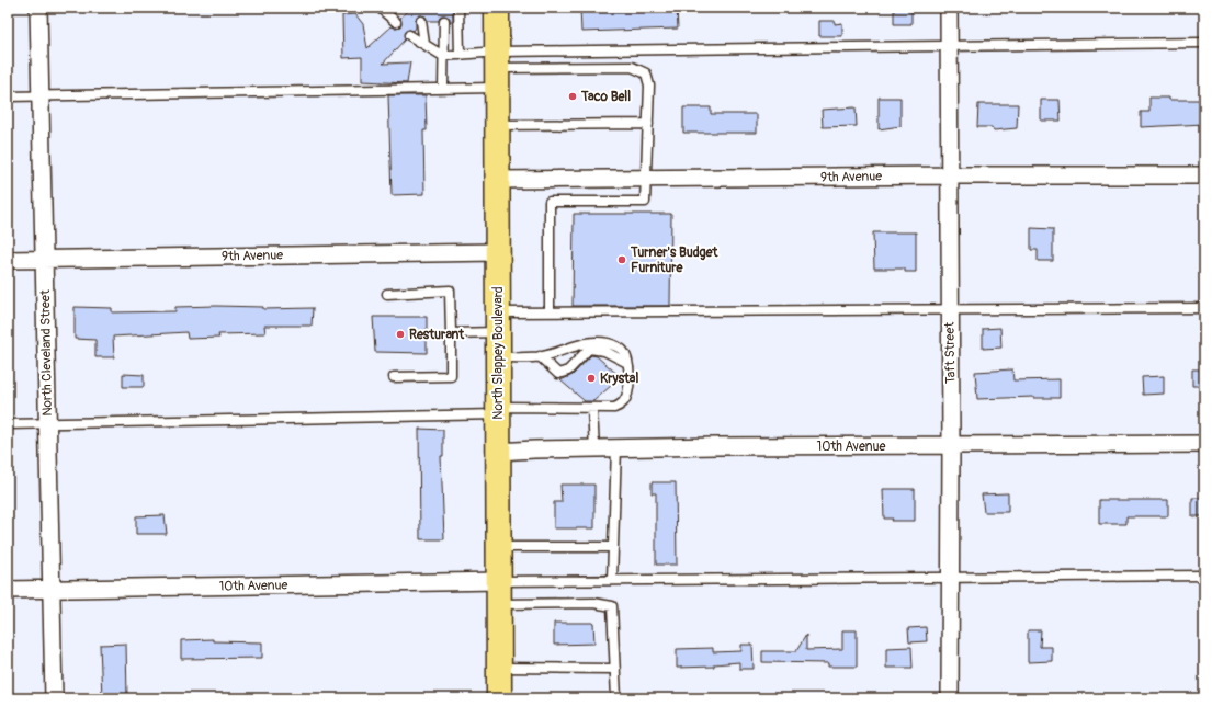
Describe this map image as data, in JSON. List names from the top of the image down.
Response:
{
  "streets": {
    "main road": ["North Slappey Boulevard"],
    "street": [
      "9th Avenue",
      "North Cleveland Street",
      "Taft Street",
      "10th Avenue"
    ]
  },
  "crossings": [
    ["9th Avenue", "North Cleveland Street"],
    ["9th Avenue", "North Slappey Boulevard"],
    ["9th Avenue", "Taft Street"],
    ["North Cleveland Street", "10th Avenue"],
    ["North Slappey Boulevard", "10th Avenue"],
    ["Taft Street", "10th Avenue"]
  ],
  "places": [
    "Taco Bell",
    "Turner's Budget Furniture",
    "Resturant",
    "Krystal"
  ]
}
